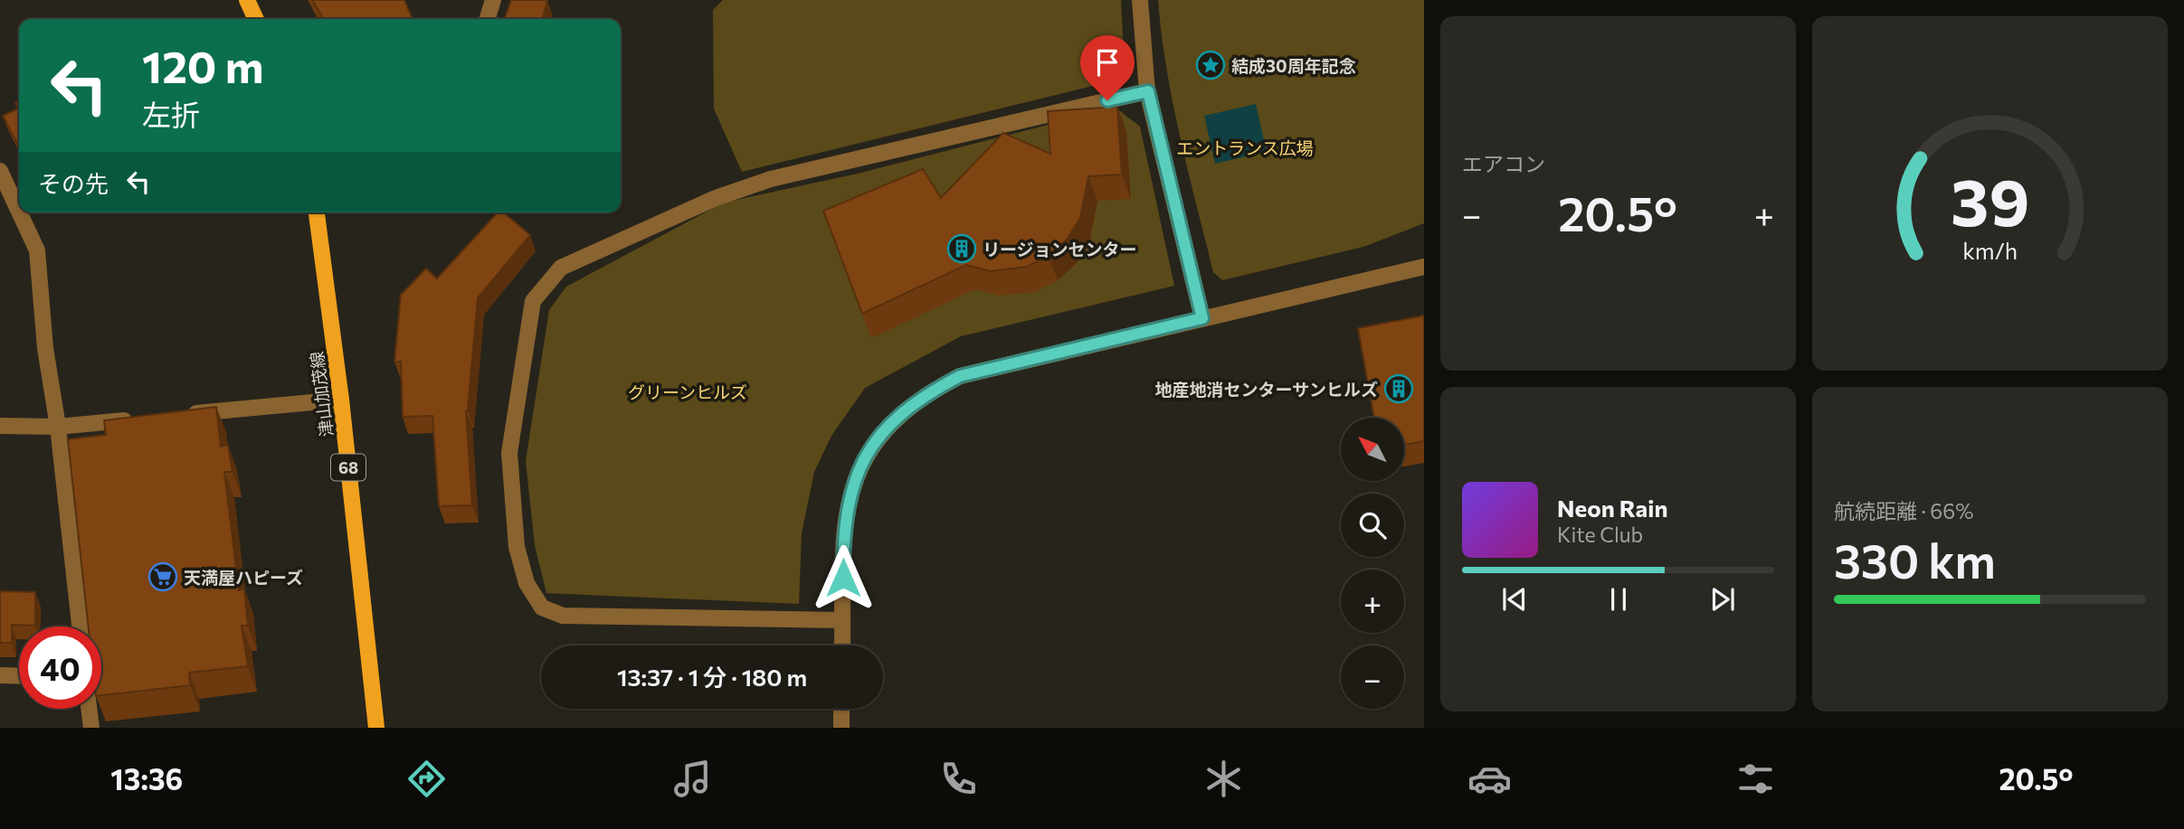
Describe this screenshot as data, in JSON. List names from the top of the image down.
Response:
{
  "streets": {
    "main road": ["津山加茂線", "68"]
  },
  "parks": ["エントランス広場", "グリーンヒルズ"],
  "places": {
    "place": ["結成30周年記念"],
    "building": ["リージョンセンター", "地産地消センターサンヒルズ"],
    "supermarket": ["天満屋ハピーズ"]
  },
  "north": "top left",
  "page": {
    "tile": [
      "エアコン",
      ["航続距離 · 66%", "330 km"]
    ],
    "turn": ["120 m", "左折"],
    "then": "その先",
    "heat": ["−", "20.5°", "+"],
    "map_buttons": ["+", "−"],
    "song": ["Neon Rain", "Kite Club"],
    "limit": "40",
    "trip": "13:37 · 1 分 · 180 m",
    "tabs": ["13:36", "20.5°"],
    "gauge": ["39", "km/h"]
  }
}
